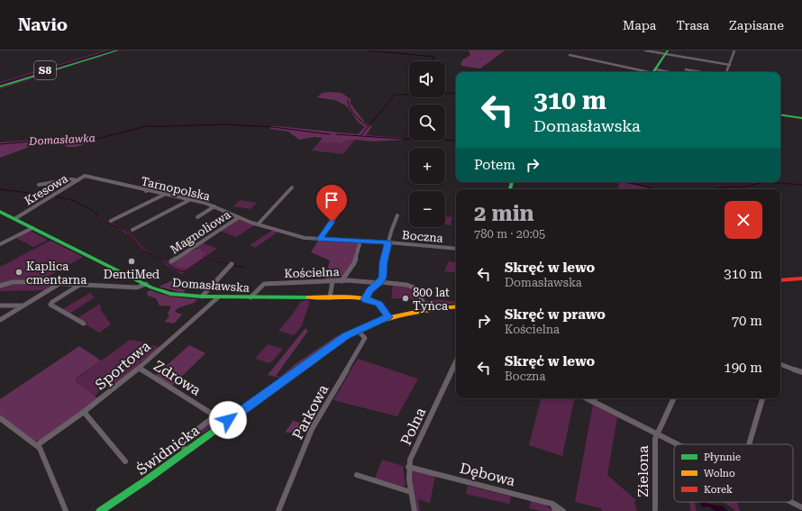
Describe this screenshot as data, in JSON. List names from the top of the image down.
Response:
{
  "streets": {
    "main road": ["S8", "Domasławska", "Świdnicka"],
    "street": [
      "Tarnopolska",
      "Kresowa",
      "Magnoliowa",
      "Boczna",
      "Kościelna",
      "Sportowa",
      "Zdrowa",
      "Parkowa",
      "Polna",
      "Zielona",
      "Dębowa"
    ]
  },
  "crossings": [
    ["Tarnopolska", "Kresowa"],
    ["Tarnopolska", "Magnoliowa"],
    ["Tarnopolska", "Boczna"],
    ["Kresowa", "Domasławska"],
    ["Kościelna", "Domasławska"],
    ["Domasławska", "Sportowa"],
    ["Domasławska", "Świdnicka"],
    ["Sportowa", "Zdrowa"],
    ["Zdrowa", "Świdnicka"],
    ["Parkowa", "Świdnicka"],
    ["Polna", "Dębowa"]
  ],
  "water": ["Domasławka"],
  "places": ["DentiMed", "Kaplica cmentarna", "800 lat Tyńca"],
  "legend": ["Płynnie", "Wolno", "Korek"],
  "page": {
    "header": "Navio",
    "nav": ["Mapa", "Trasa", "Zapisane"],
    "map_buttons": ["+", "−"],
    "turn": ["310 m", "Domasławska"],
    "then": "Potem",
    "heading": ["2 min", "780 m · 20:05"],
    "list": [
      {
        "name": "Skręć w lewo",
        "note": "Domasławska",
        "value": "310 m"
      },
      {
        "name": "Skręć w prawo",
        "note": "Kościelna",
        "value": "70 m"
      },
      {
        "name": "Skręć w lewo",
        "note": "Boczna",
        "value": "190 m"
      }
    ]
  }
}
